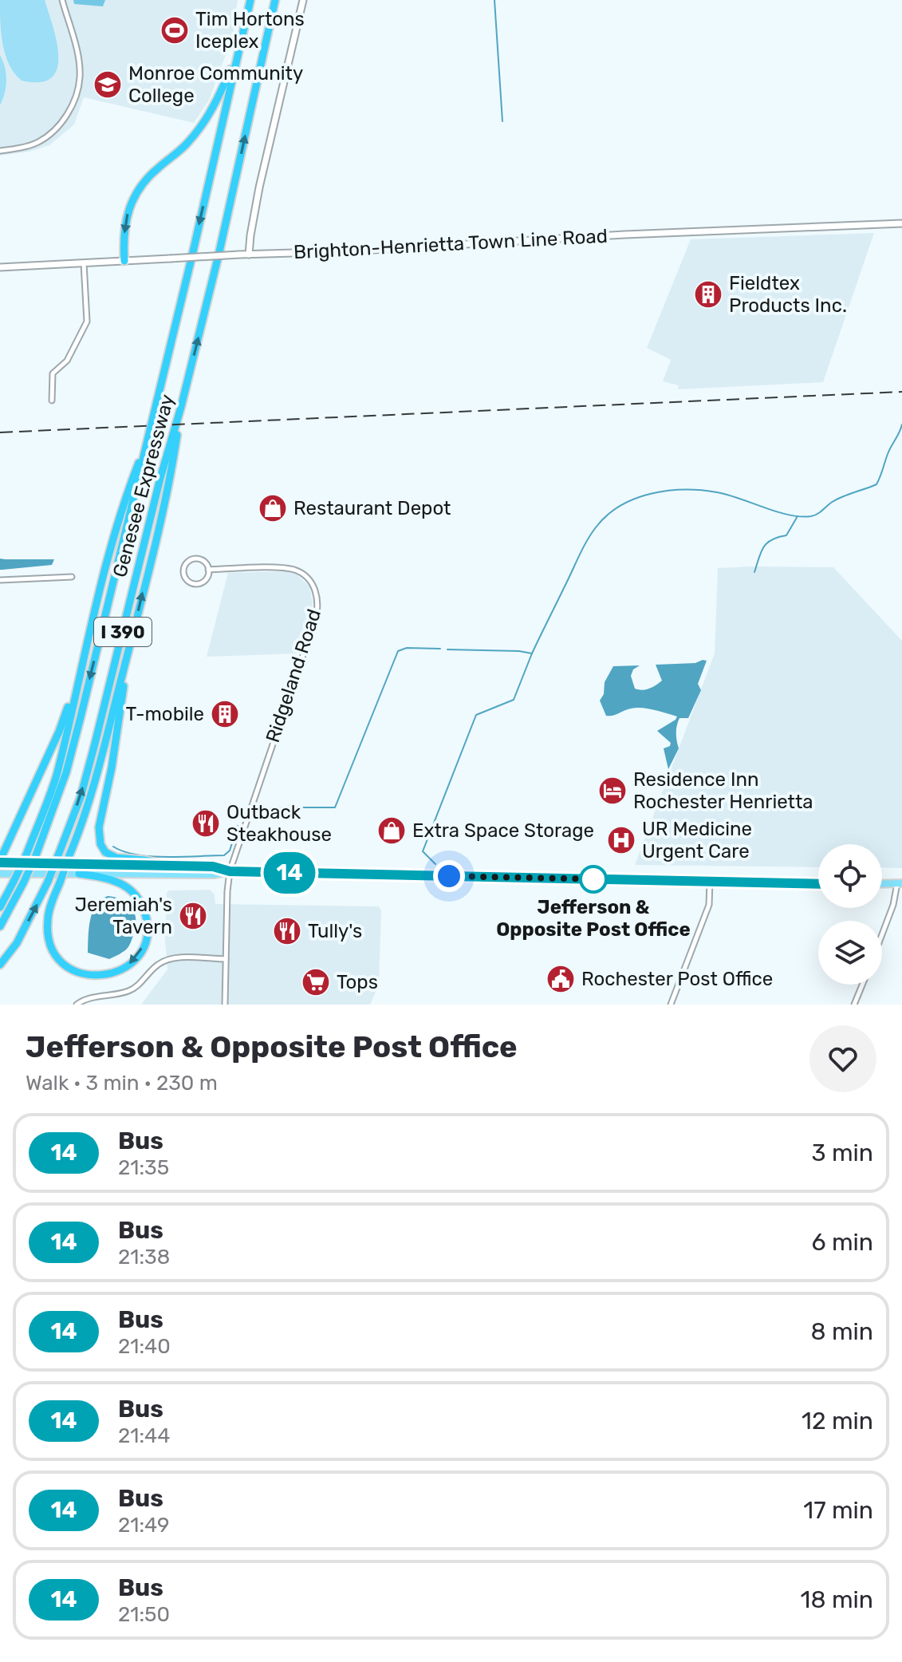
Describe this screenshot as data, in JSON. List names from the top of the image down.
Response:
{
  "streets": {
    "highway": ["Genesee Expressway", "I 390"],
    "street": ["Brighton-Henrietta Town Line Road", "Ridgeland Road"]
  },
  "places": {
    "sports": ["Tim Hortons Iceplex"],
    "school or university": ["Monroe Community College"],
    "building": ["Fieldtex Products Inc.", "T-mobile"],
    "shop": ["Restaurant Depot", "Extra Space Storage"],
    "hotel": ["Residence Inn Rochester Henrietta"],
    "restaurant": ["Outback Steakhouse", "Jeremiah's Tavern", "Tully's"],
    "hospital": ["UR Medicine Urgent Care"],
    "other": ["Jefferson & Opposite Post Office"],
    "public building": ["Rochester Post Office"],
    "supermarket": ["Tops"]
  },
  "lines": ["bus line 14"],
  "page": {
    "on_map": "14",
    "heading": ["Jefferson & Opposite Post Office", "Walk · 3 min · 230 m"],
    "list": [
      {
        "mark": "14",
        "name": "Bus",
        "note": "21:35",
        "value": "3 min"
      },
      {
        "mark": "14",
        "name": "Bus",
        "note": "21:38",
        "value": "6 min"
      },
      {
        "mark": "14",
        "name": "Bus",
        "note": "21:40",
        "value": "8 min"
      },
      {
        "mark": "14",
        "name": "Bus",
        "note": "21:44",
        "value": "12 min"
      },
      {
        "mark": "14",
        "name": "Bus",
        "note": "21:49",
        "value": "17 min"
      },
      {
        "mark": "14",
        "name": "Bus",
        "note": "21:50",
        "value": "18 min"
      }
    ]
  }
}
